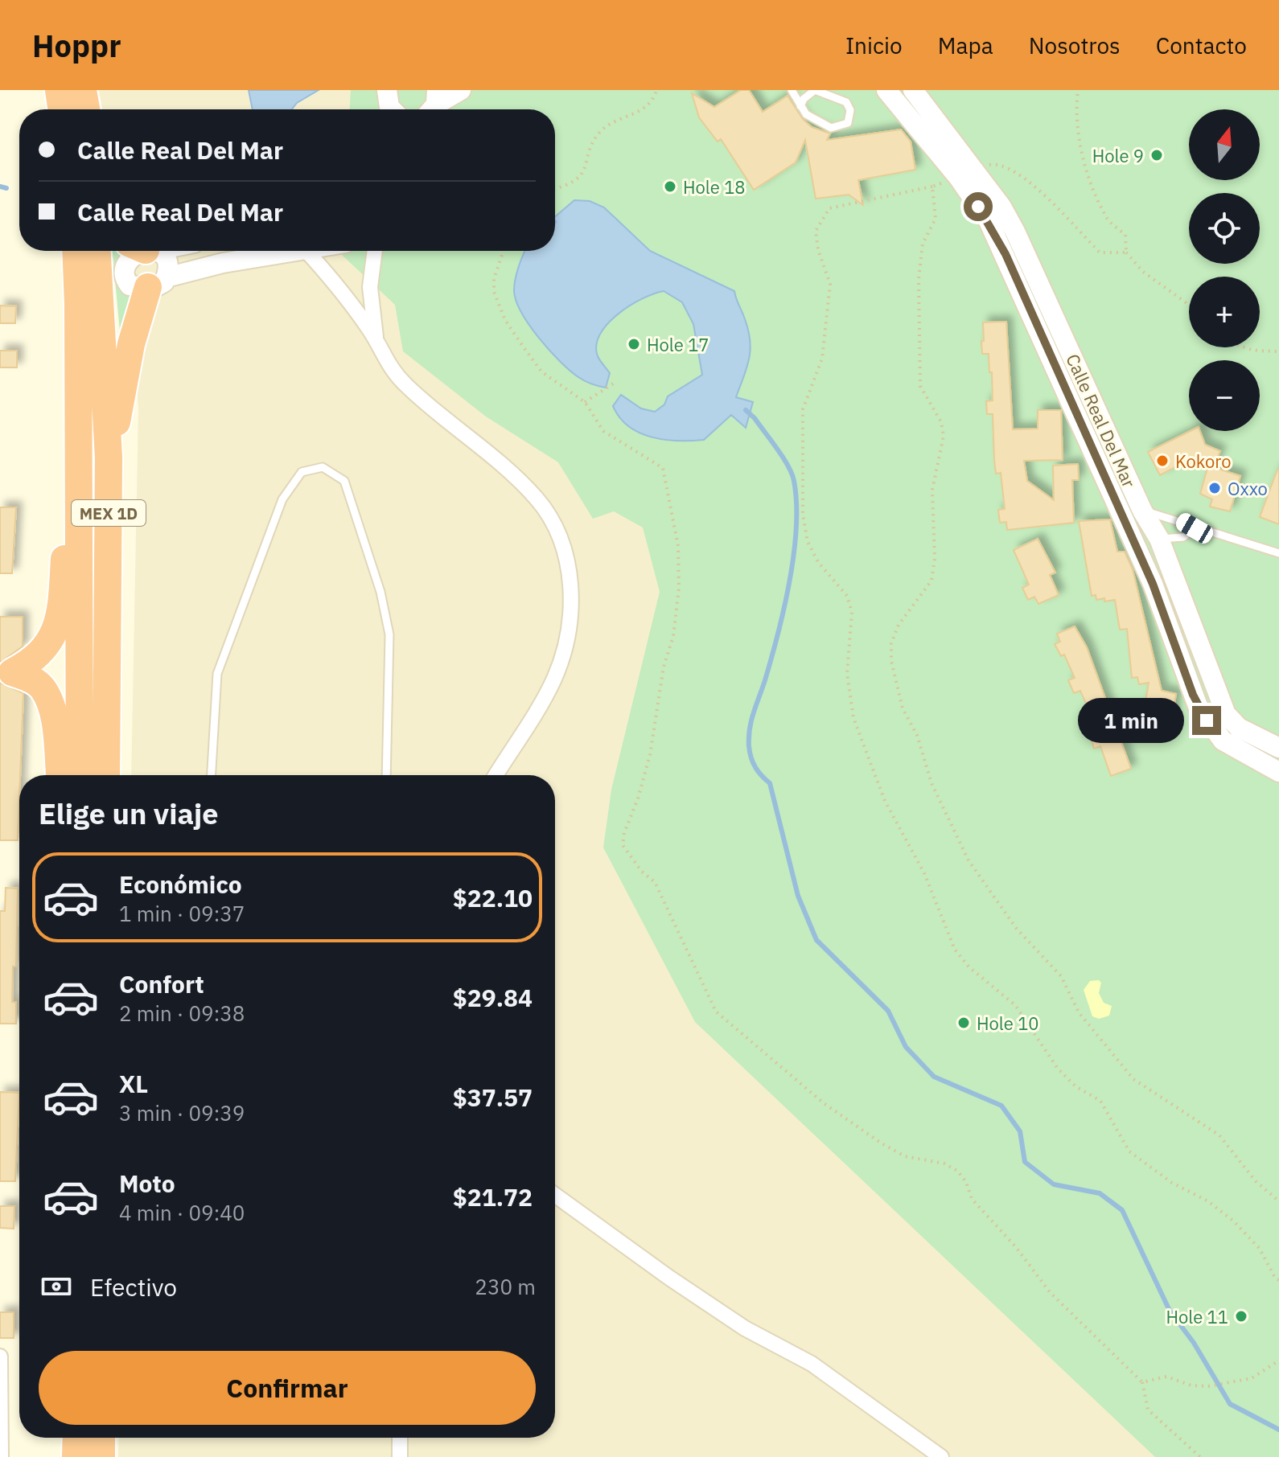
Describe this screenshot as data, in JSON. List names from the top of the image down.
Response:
{
  "streets": {
    "highway": ["MEX 1D"],
    "street": ["Calle Real Del Mar"]
  },
  "places": [
    "Hole 9",
    "Hole 18",
    "Hole 17",
    "Kokoro",
    "Oxxo",
    "Hole 10",
    "Hole 11"
  ],
  "north": "top",
  "page": {
    "header": "Hoppr",
    "nav": [
      "Inicio",
      "Mapa",
      "Nosotros",
      "Contacto"
    ],
    "map_buttons": ["+", "−"],
    "banner": ["Calle Real Del Mar", "Calle Real Del Mar"],
    "bubble": "1 min",
    "heading": "Elige un viaje",
    "list": [
      {
        "name": "Económico",
        "note": "1 min · 09:37",
        "value": "$22.10"
      },
      {
        "name": "Confort",
        "note": "2 min · 09:38",
        "value": "$29.84"
      },
      {
        "name": "XL",
        "note": "3 min · 09:39",
        "value": "$37.57"
      },
      {
        "name": "Moto",
        "note": "4 min · 09:40",
        "value": "$21.72"
      }
    ],
    "pay": ["Efectivo", "230 m"],
    "buttons": "Confirmar"
  }
}
